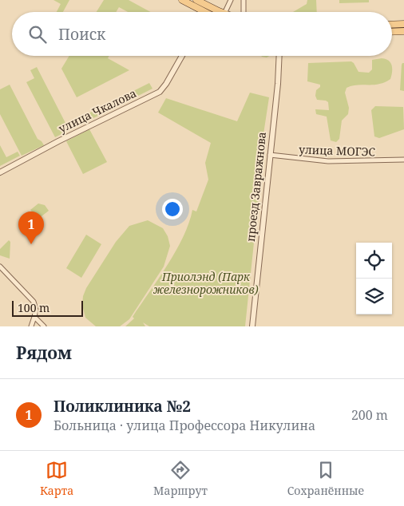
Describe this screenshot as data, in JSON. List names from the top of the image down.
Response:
{
  "streets": {
    "street": ["улица Чкалова", "улица МОГЭС", "проезд Завражнова"]
  },
  "crossings": [
    ["улица МОГЭС", "проезд Завражнова"]
  ],
  "parks": ["Приолэнд (Парк железнорожников)"],
  "scale_bar": "100 m",
  "page": {
    "search": "Поиск",
    "pins": "1",
    "scale": "100 m",
    "heading": "Рядом",
    "list": [
      {
        "mark": "1",
        "name": "Поликлиника №2",
        "note": "Больница · улица Профессора Никулина",
        "value": "200 m"
      }
    ],
    "nav": ["Карта", "Маршрут", "Сохранённые"]
  }
}
